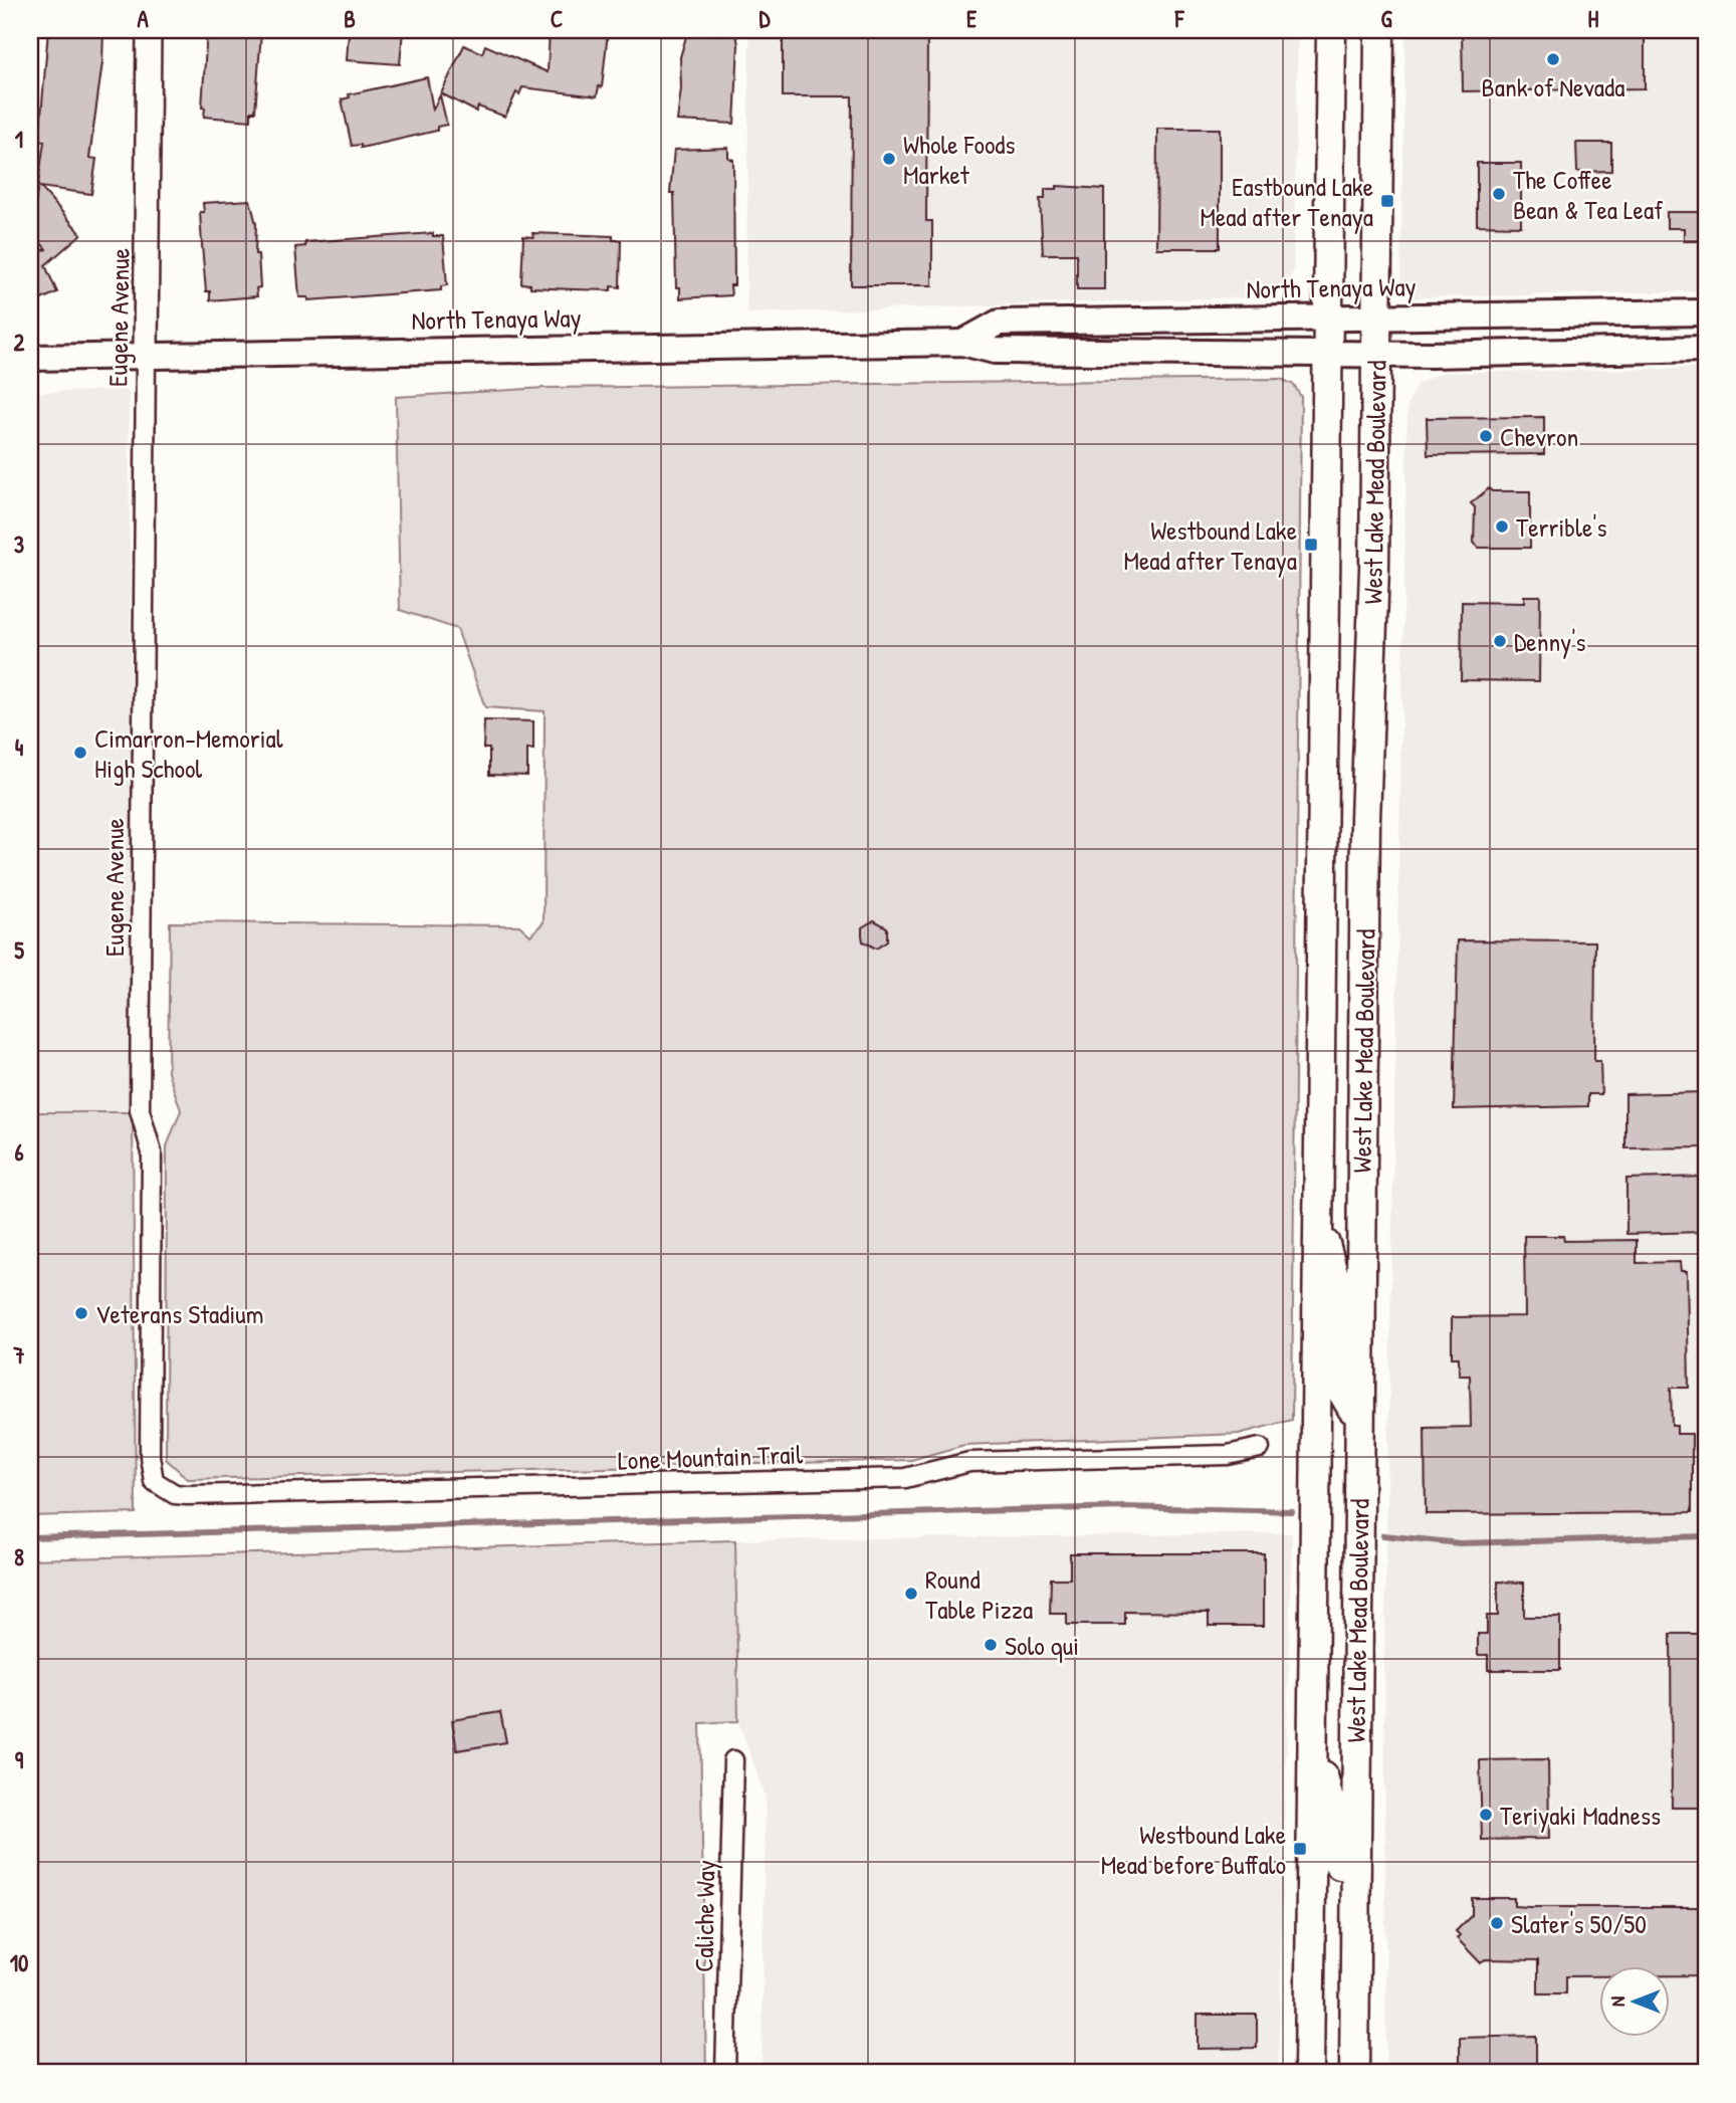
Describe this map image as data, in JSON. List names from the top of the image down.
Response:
{
  "streets": {
    "main road": ["North Tenaya Way", "West Lake Mead Boulevard"],
    "street": ["Eugene Avenue", "Lone Mountain Trail", "Caliche Way"]
  },
  "crossings": [
    ["North Tenaya Way", "Eugene Avenue"],
    ["North Tenaya Way", "West Lake Mead Boulevard"],
    ["Eugene Avenue", "Lone Mountain Trail"]
  ],
  "places": {
    "other": [
      "Bank of Nevada",
      "Whole Foods Market",
      "The Coffee Bean & Tea Leaf",
      "Chevron",
      "Terrible's",
      "Denny's",
      "Cimarron-Memorial High School",
      "Veterans Stadium",
      "Round Table Pizza",
      "Solo qui",
      "Teriyaki Madness",
      "Slater's 50/50"
    ],
    "transit": ["Eastbound Lake Mead after Tenaya", "Westbound Lake Mead after Tenaya", "Westbound Lake Mead before Buffalo"]
  },
  "north": "left",
  "grid": {
    "columns": [
      "A",
      "B",
      "C",
      "D",
      "E",
      "F",
      "G",
      "H"
    ],
    "rows": [
      "1",
      "2",
      "3",
      "4",
      "5",
      "6",
      "7",
      "8",
      "9",
      "10"
    ]
  }
}
